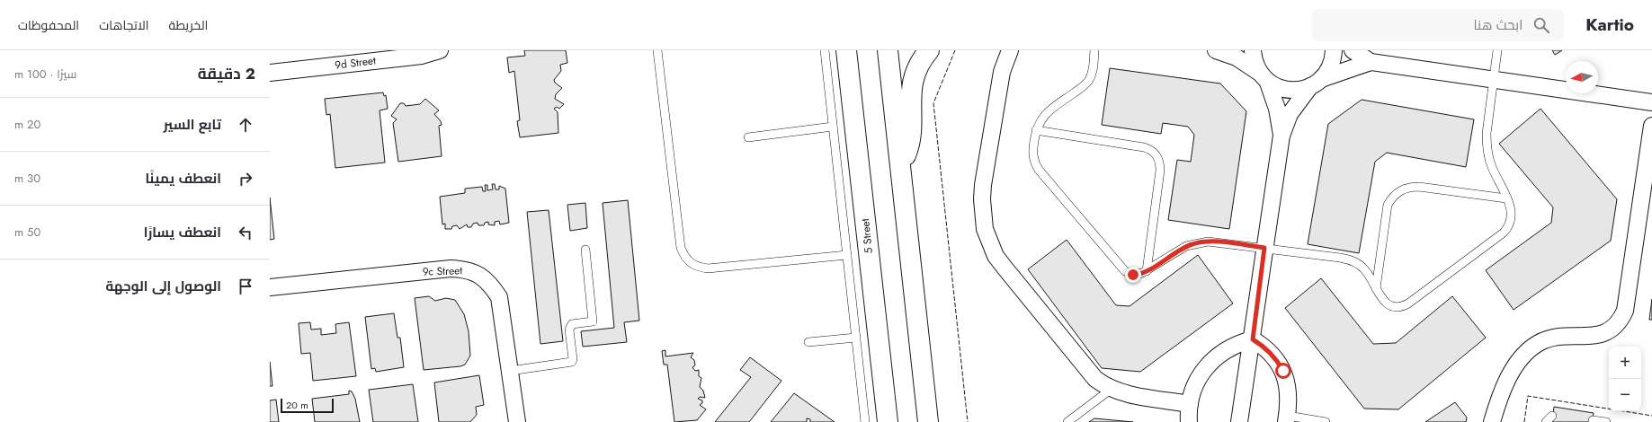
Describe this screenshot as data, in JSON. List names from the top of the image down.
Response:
{
  "streets": {
    "street": ["9d Street", "5 Street", "9c Street"]
  },
  "scale_bar": "20 m",
  "north": "left",
  "page": {
    "header": "Kartio",
    "search": "ابحث هنا",
    "nav": ["الخريطة", "الاتجاهات", "المحفوظات"],
    "heading": ["2 دقيقة", "سيرًا · 100 m"],
    "list": [
      ["تابع السير", "20 m"],
      ["انعطف يمينًا", "30 m"],
      ["انعطف يسارًا", "50 m"],
      "الوصول إلى الوجهة"
    ],
    "map_buttons": ["+", "−"],
    "scale": "20 m"
  }
}
